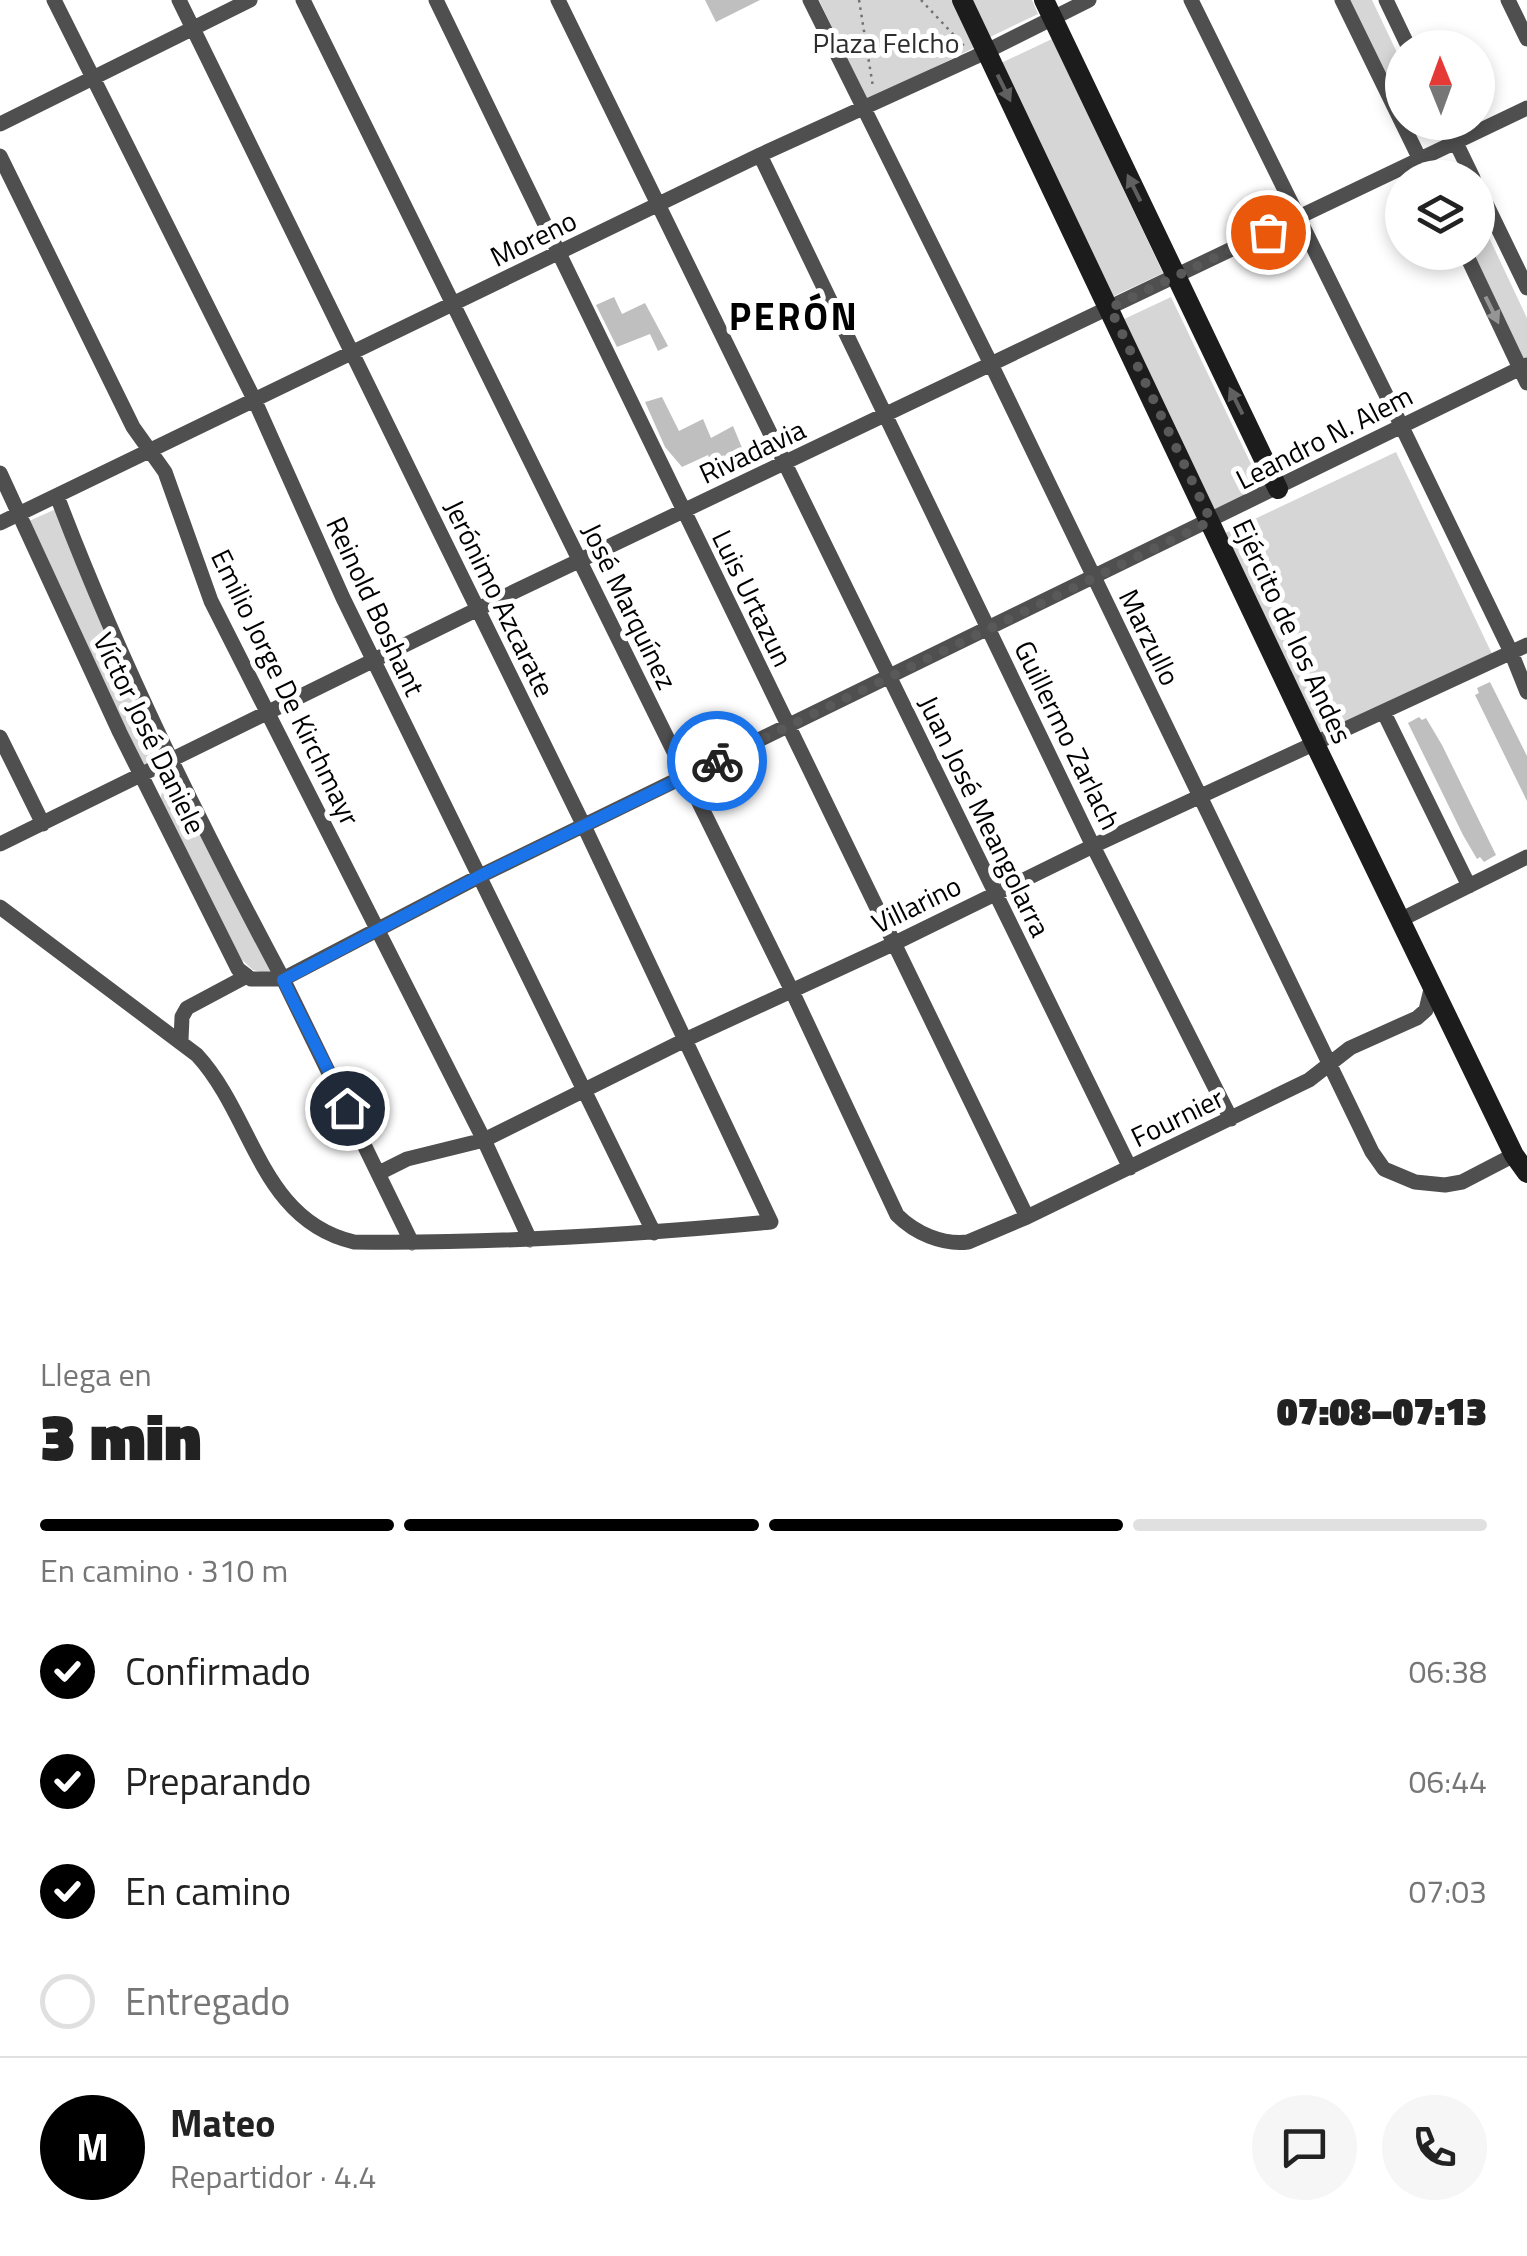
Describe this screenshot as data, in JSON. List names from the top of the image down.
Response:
{
  "streets": {
    "street": [
      "Moreno",
      "Leandro N. Alem",
      "Rivadavia",
      "Jerónimo Azcarate",
      "Luis Urtazun",
      "Reinold Boshant",
      "José Marquínez",
      "Ejército de los Andes",
      "Marzullo",
      "Emilio Jorge De Kirchmayr",
      "Víctor José Daniele",
      "Guillermo Zarlach",
      "Juan José Meangolarra",
      "Villarino",
      "Fournier"
    ]
  },
  "crossings": [
    ["Moreno", "Jerónimo Azcarate"],
    ["Moreno", "Luis Urtazun"],
    ["Moreno", "Reinold Boshant"],
    ["Moreno", "José Marquínez"],
    ["Moreno", "Ejército de los Andes"],
    ["Moreno", "Marzullo"],
    ["Moreno", "Emilio Jorge De Kirchmayr"],
    ["Moreno", "Víctor José Daniele"],
    ["Moreno", "Guillermo Zarlach"],
    ["Moreno", "Juan José Meangolarra"],
    ["Leandro N. Alem", "Jerónimo Azcarate"],
    ["Leandro N. Alem", "Luis Urtazun"],
    ["Leandro N. Alem", "Reinold Boshant"],
    ["Leandro N. Alem", "José Marquínez"],
    ["Leandro N. Alem", "Ejército de los Andes"],
    ["Leandro N. Alem", "Marzullo"],
    ["Leandro N. Alem", "Emilio Jorge De Kirchmayr"],
    ["Leandro N. Alem", "Víctor José Daniele"],
    ["Leandro N. Alem", "Guillermo Zarlach"],
    ["Leandro N. Alem", "Juan José Meangolarra"],
    ["Rivadavia", "Jerónimo Azcarate"],
    ["Rivadavia", "Luis Urtazun"],
    ["Rivadavia", "Reinold Boshant"],
    ["Rivadavia", "José Marquínez"],
    ["Rivadavia", "Ejército de los Andes"],
    ["Rivadavia", "Marzullo"],
    ["Rivadavia", "Emilio Jorge De Kirchmayr"],
    ["Rivadavia", "Víctor José Daniele"],
    ["Rivadavia", "Guillermo Zarlach"],
    ["Rivadavia", "Juan José Meangolarra"],
    ["Jerónimo Azcarate", "Reinold Boshant"],
    ["Jerónimo Azcarate", "Villarino"],
    ["Luis Urtazun", "Villarino"],
    ["Luis Urtazun", "Fournier"],
    ["Reinold Boshant", "Villarino"],
    ["José Marquínez", "Villarino"],
    ["José Marquínez", "Fournier"],
    ["Ejército de los Andes", "Marzullo"],
    ["Ejército de los Andes", "Villarino"],
    ["Ejército de los Andes", "Fournier"],
    ["Marzullo", "Villarino"],
    ["Marzullo", "Fournier"],
    ["Emilio Jorge De Kirchmayr", "Villarino"],
    ["Víctor José Daniele", "Villarino"],
    ["Guillermo Zarlach", "Villarino"],
    ["Guillermo Zarlach", "Fournier"],
    ["Juan José Meangolarra", "Villarino"],
    ["Juan José Meangolarra", "Fournier"]
  ],
  "districts": ["PERÓN"],
  "parks": ["Plaza Felcho"],
  "north": "top",
  "page": {
    "heading": ["3 min", "Llega en", "07:08–07:13"],
    "panel": ["Mateo", "Repartidor · 4.4"],
    "bar": "En camino · 310 m",
    "list": [
      ["Confirmado", "06:38"],
      ["Preparando", "06:44"],
      ["En camino", "07:03"],
      "Entregado"
    ],
    "round": "M"
  }
}
